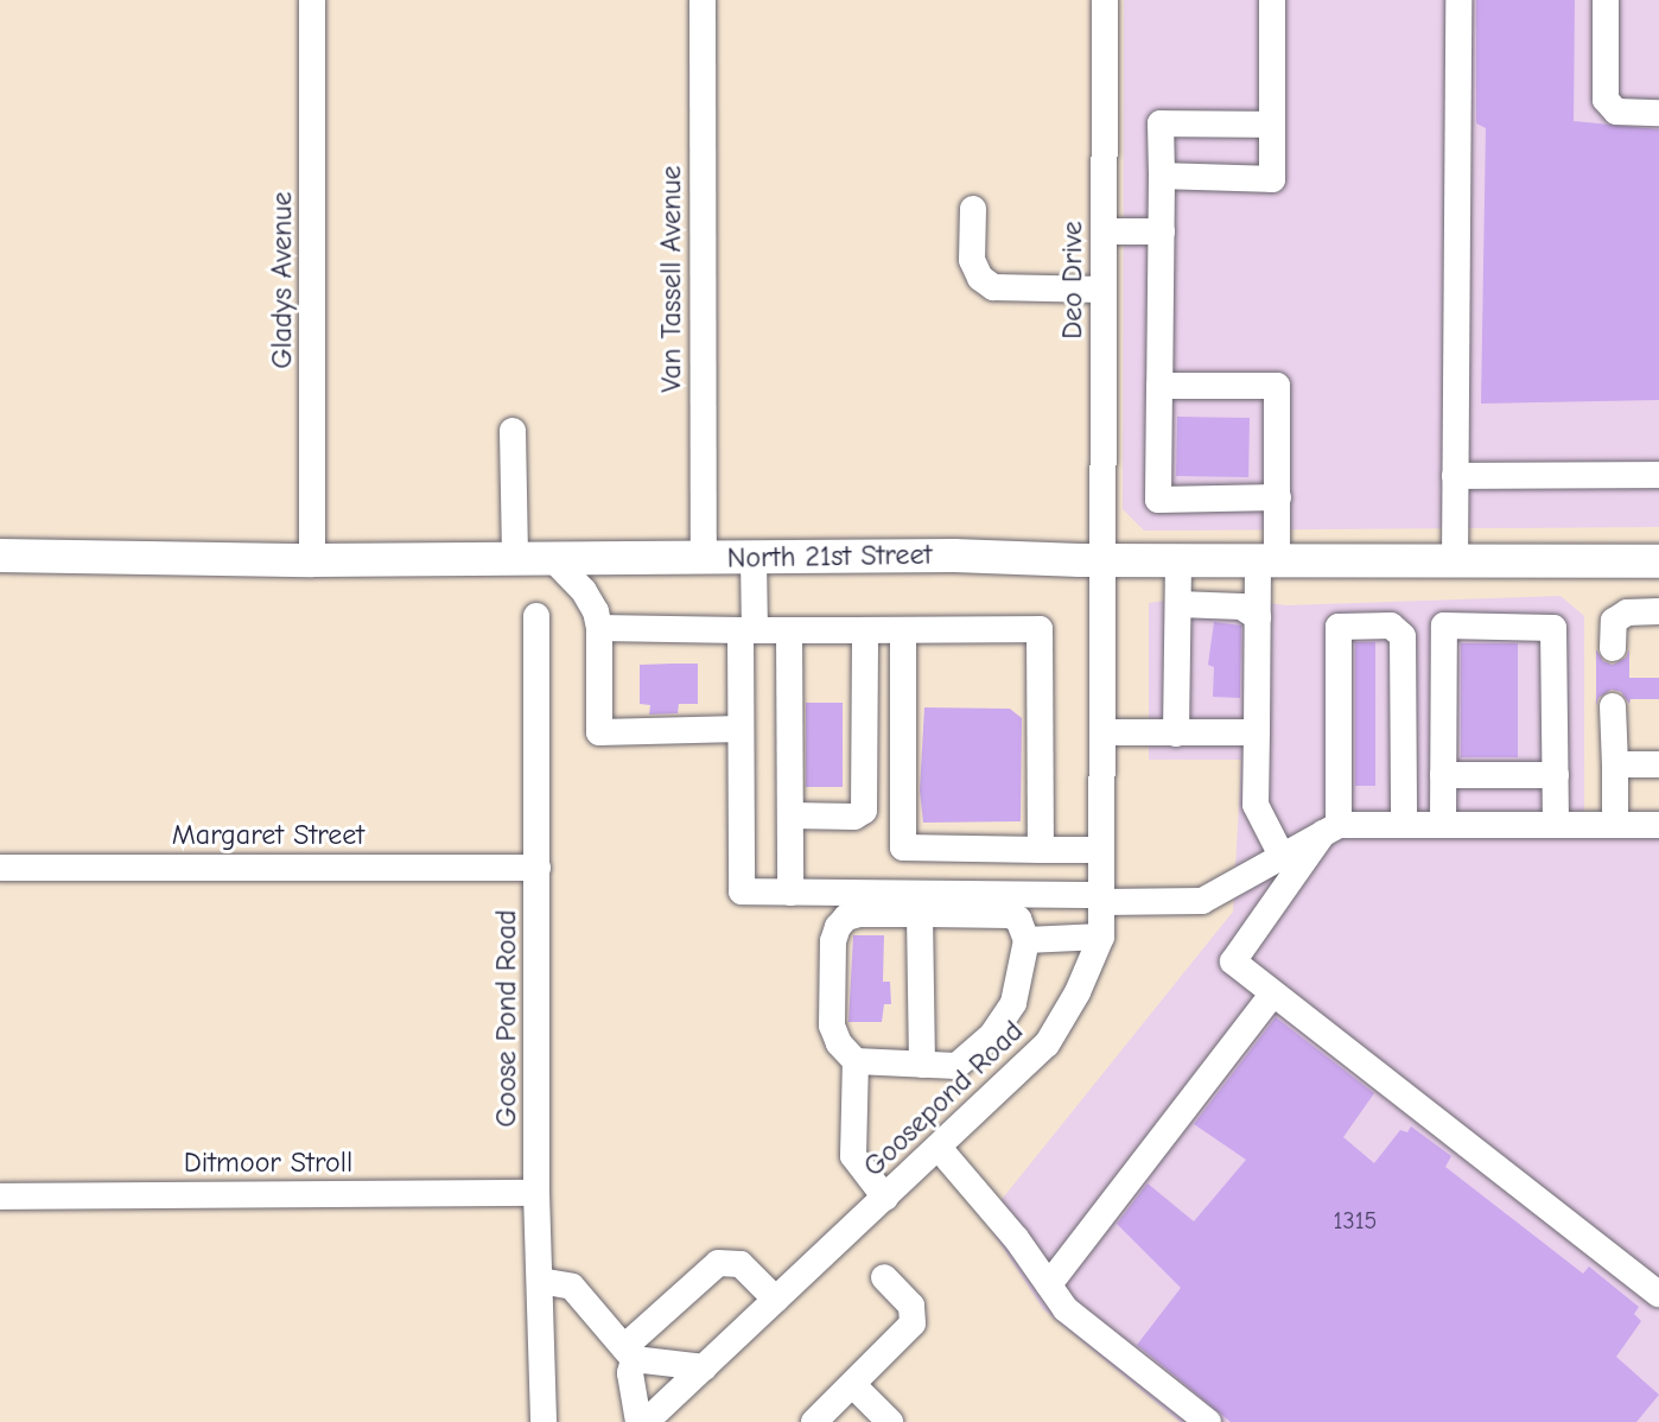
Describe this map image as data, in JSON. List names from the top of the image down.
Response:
{
  "streets": {
    "main road": ["North 21st Street"],
    "street": [
      "Van Tassell Avenue",
      "Gladys Avenue",
      "Deo Drive",
      "Margaret Street",
      "Goose Pond Road",
      "Goosepond Road",
      "Ditmoor Stroll"
    ]
  },
  "crossings": [
    ["Van Tassell Avenue", "North 21st Street"],
    ["Gladys Avenue", "North 21st Street"],
    ["Deo Drive", "North 21st Street"],
    ["Deo Drive", "Goosepond Road"],
    ["North 21st Street", "Goosepond Road"],
    ["Margaret Street", "Goose Pond Road"],
    ["Goose Pond Road", "Ditmoor Stroll"]
  ],
  "house_numbers": ["1315"]
}
